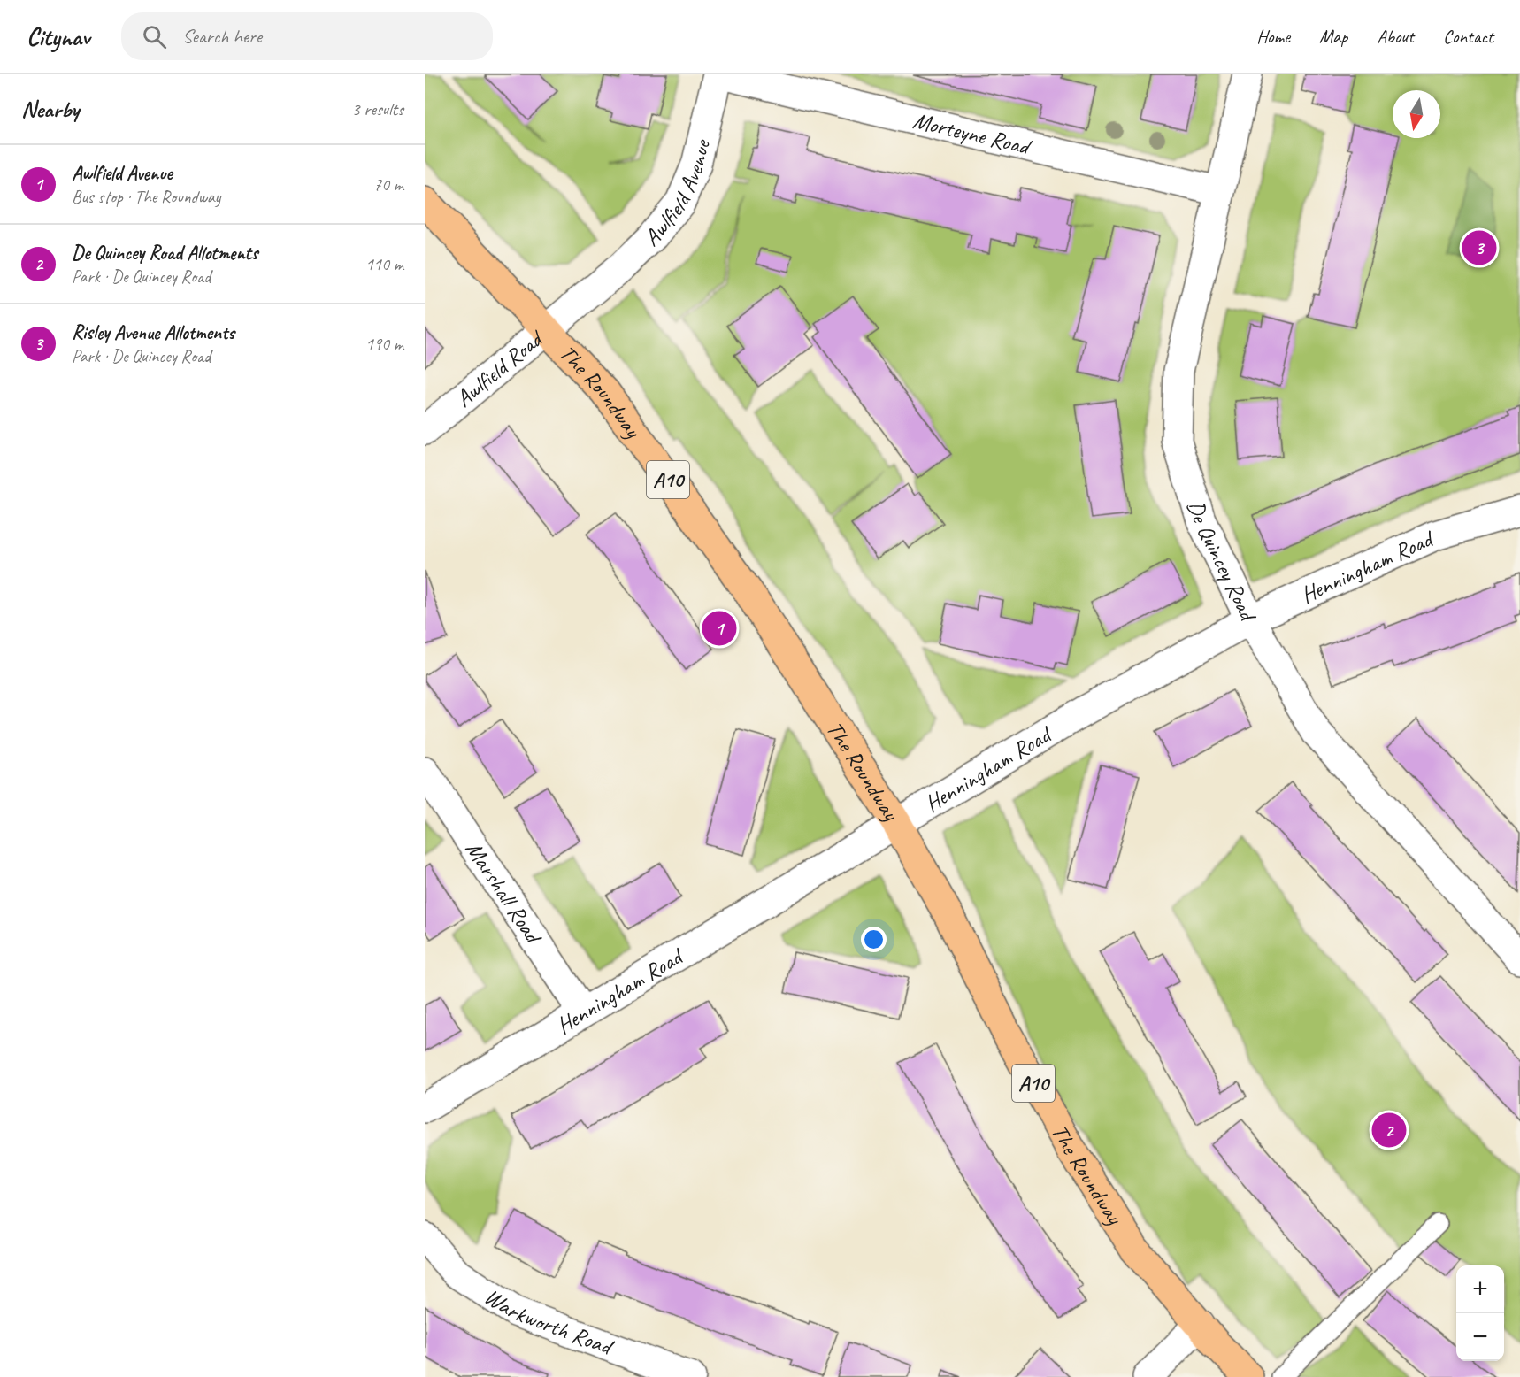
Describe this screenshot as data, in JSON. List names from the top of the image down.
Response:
{
  "streets": {
    "highway": ["The Roundway", "A10"],
    "street": [
      "Morteyne Road",
      "Awlfield Avenue",
      "Awlfield Road",
      "De Quincey Road",
      "Henningham Road",
      "Marshall Road",
      "Warkworth Road"
    ]
  },
  "crossings": [
    ["Morteyne Road", "Awlfield Avenue"],
    ["Morteyne Road", "De Quincey Road"],
    ["Awlfield Avenue", "Awlfield Road"],
    ["Awlfield Avenue", "The Roundway"],
    ["Awlfield Road", "The Roundway"],
    ["The Roundway", "Henningham Road"],
    ["De Quincey Road", "Henningham Road"],
    ["Henningham Road", "Marshall Road"]
  ],
  "north": "bottom",
  "page": {
    "header": "Citynav",
    "search": "Search here",
    "nav": [
      "Home",
      "Map",
      "About",
      "Contact"
    ],
    "heading": ["Nearby", "3 results"],
    "list": [
      {
        "mark": "1",
        "name": "Awlfield Avenue",
        "note": "Bus stop · The Roundway",
        "value": "70 m"
      },
      {
        "mark": "2",
        "name": "De Quincey Road Allotments",
        "note": "Park · De Quincey Road",
        "value": "110 m"
      },
      {
        "mark": "3",
        "name": "Risley Avenue Allotments",
        "note": "Park · De Quincey Road",
        "value": "190 m"
      }
    ],
    "pins": ["3", "1", "2"],
    "map_buttons": ["+", "−"]
  }
}
